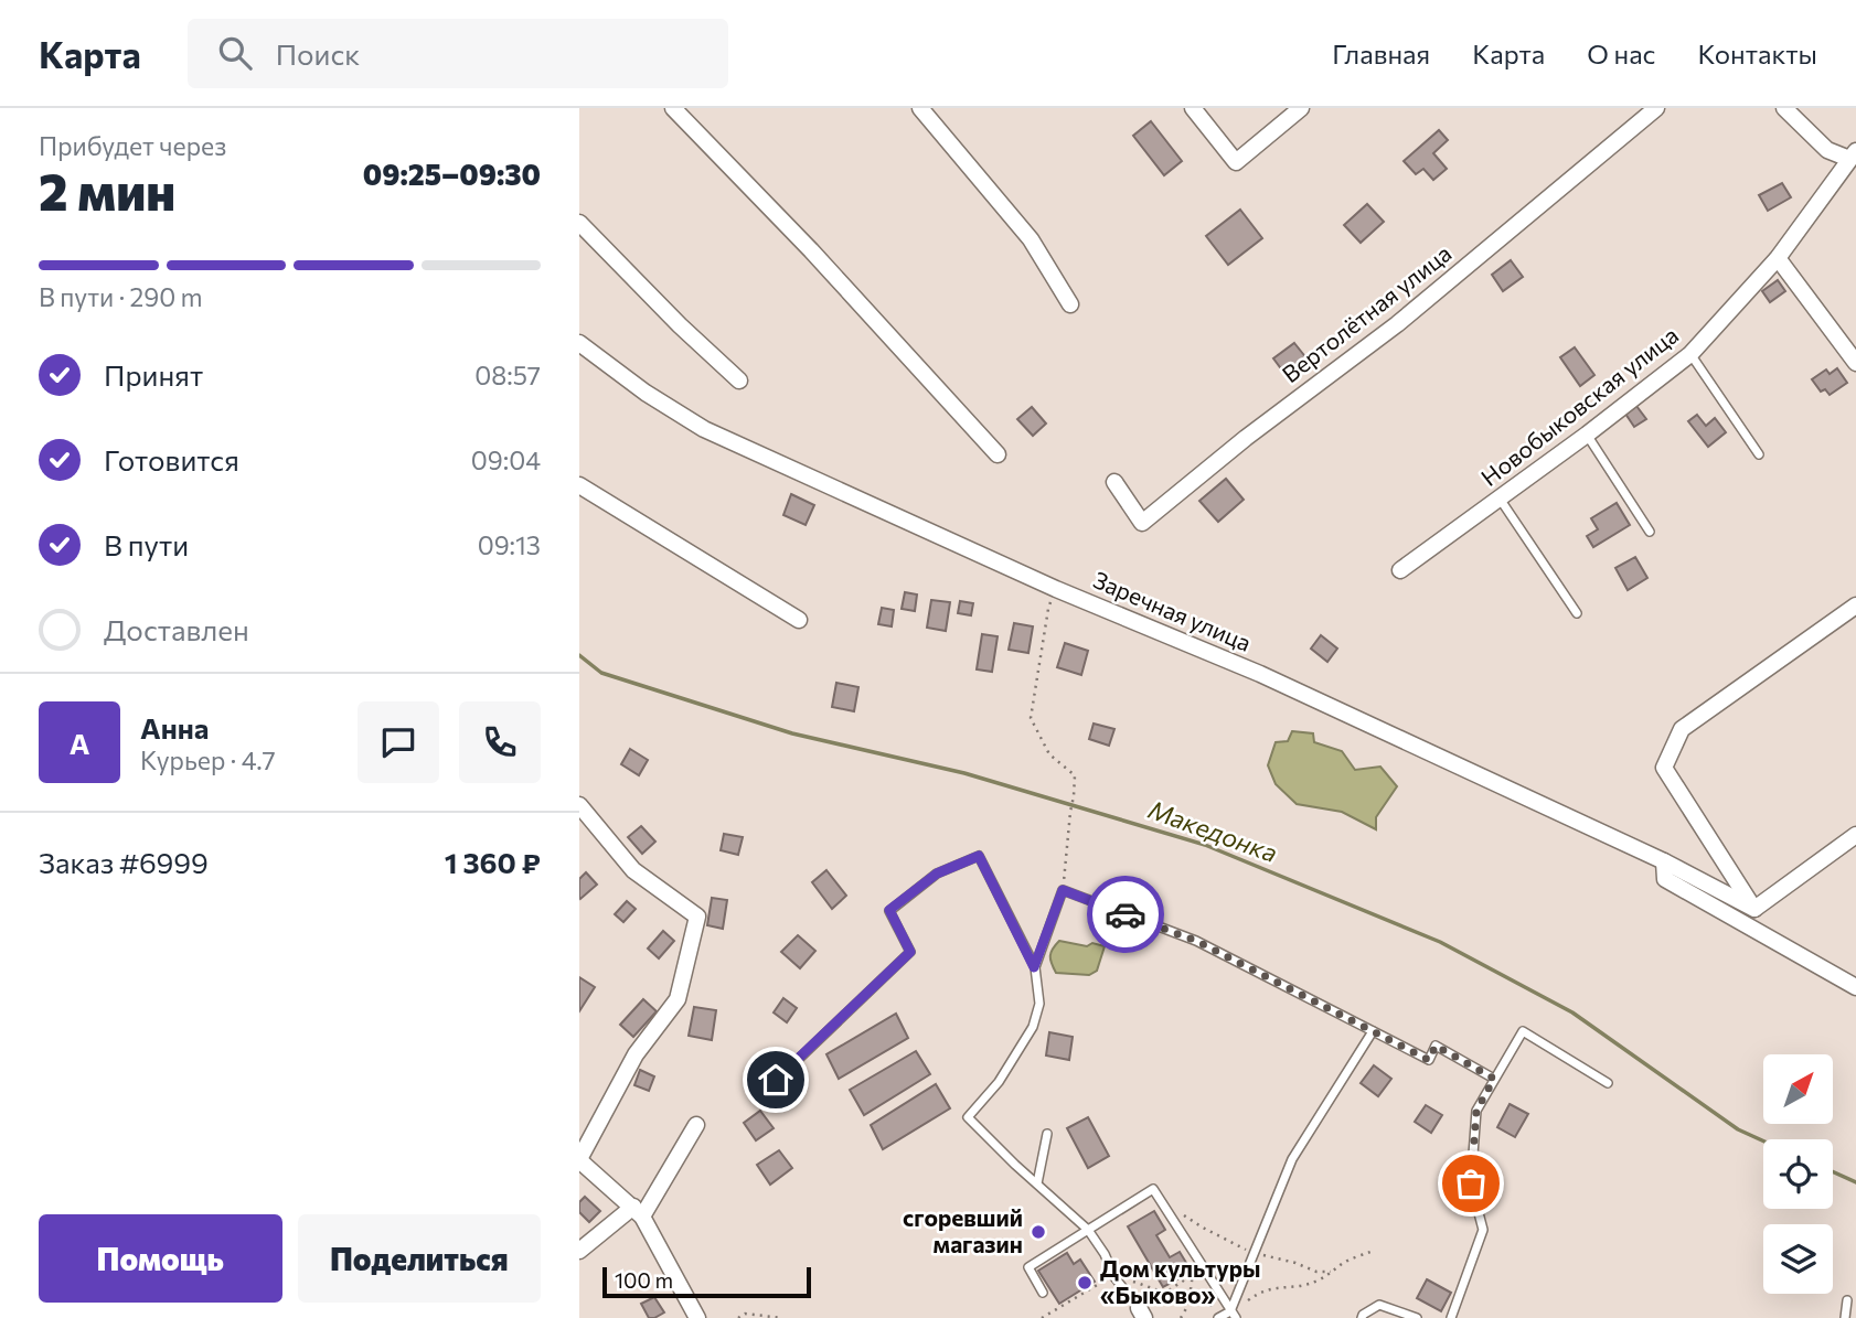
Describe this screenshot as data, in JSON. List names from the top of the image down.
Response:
{
  "streets": {
    "street": ["Вертолётная улица", "Новобыковская улица", "Заречная улица"]
  },
  "water": ["Македонка"],
  "places": ["сгоревший магазин", "Дом культуры «Быково»"],
  "scale_bar": "100 m",
  "north": "top right",
  "page": {
    "header": "Карта",
    "search": "Поиск",
    "nav": [
      "Главная",
      "Карта",
      "О нас",
      "Контакты"
    ],
    "heading": ["2 мин", "Прибудет через", "09:25–09:30"],
    "panel": [
      "Анна",
      "Курьер · 4.7",
      "Заказ #6999",
      "1 360 ₽"
    ],
    "bar": "В пути · 290 m",
    "list": [
      ["Принят", "08:57"],
      ["Готовится", "09:04"],
      ["В пути", "09:13"],
      "Доставлен"
    ],
    "round": "А",
    "buttons": ["Помощь", "Поделиться"],
    "scale": "100 m"
  }
}
